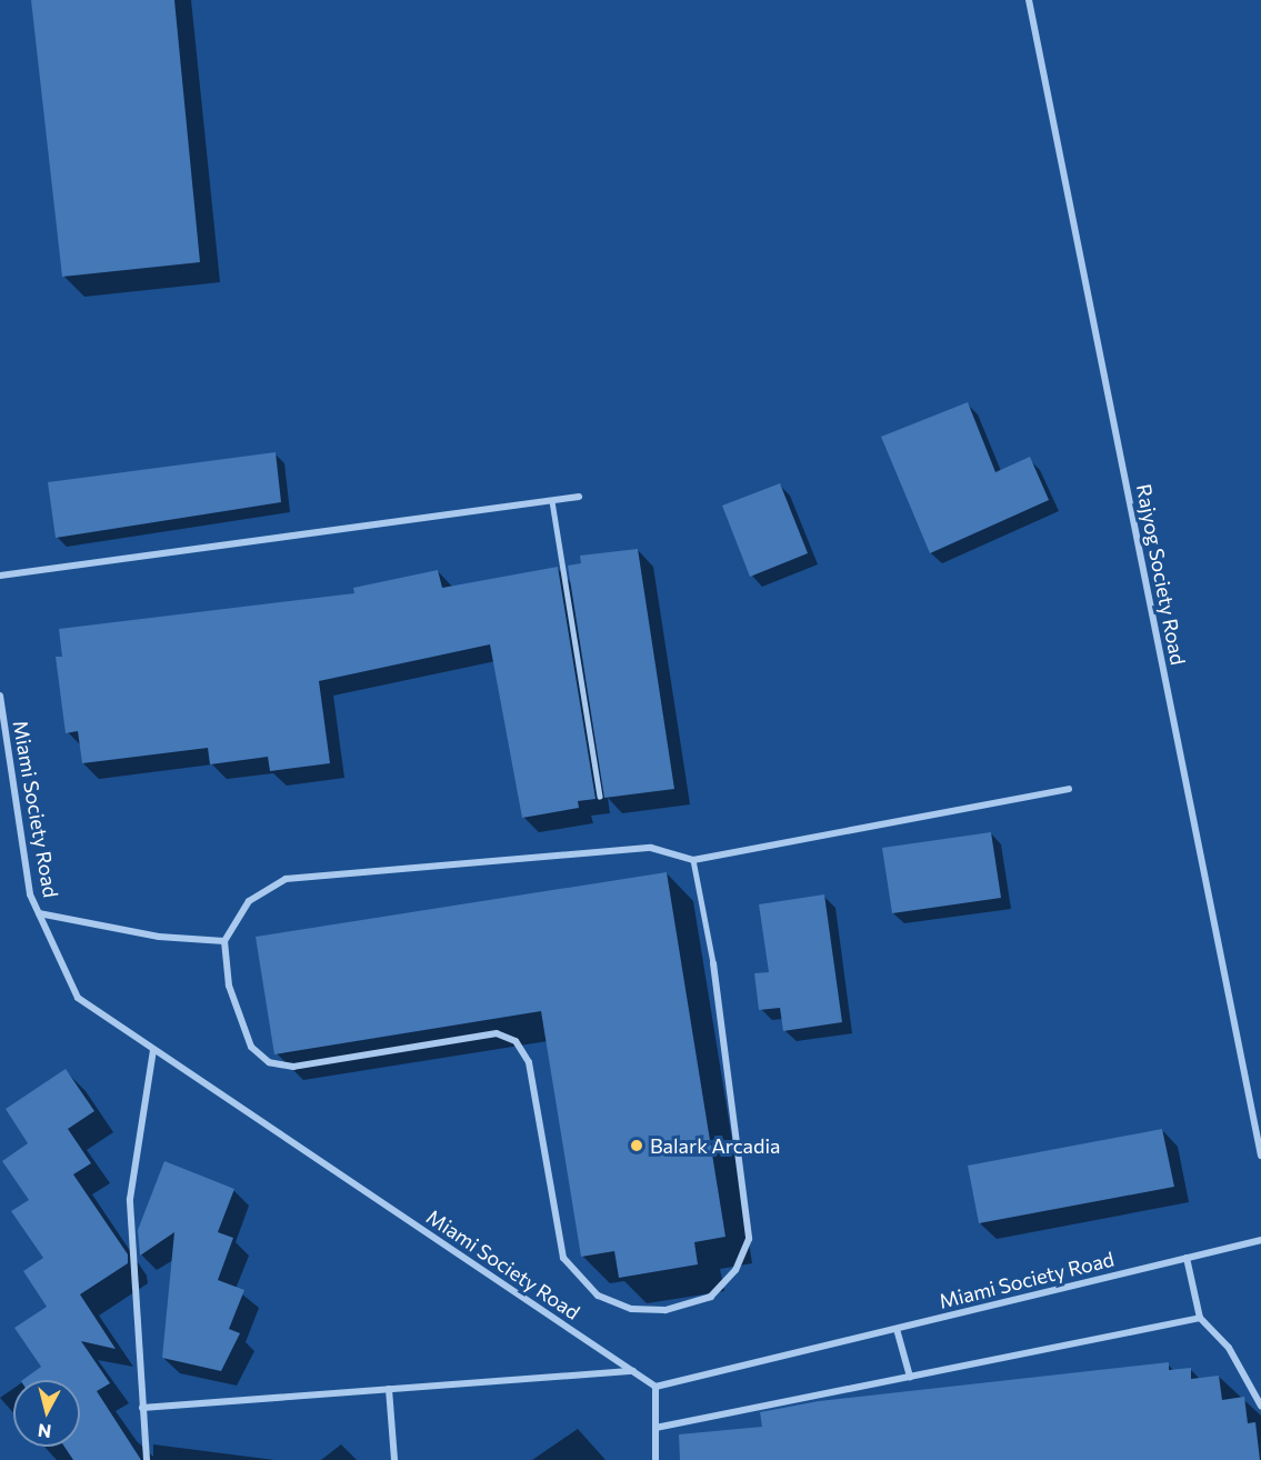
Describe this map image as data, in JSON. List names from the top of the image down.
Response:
{
  "streets": {
    "street": ["Rajyog Society Road", "Miami Society Road"]
  },
  "places": ["Balark Arcadia"],
  "north": "bottom"
}
